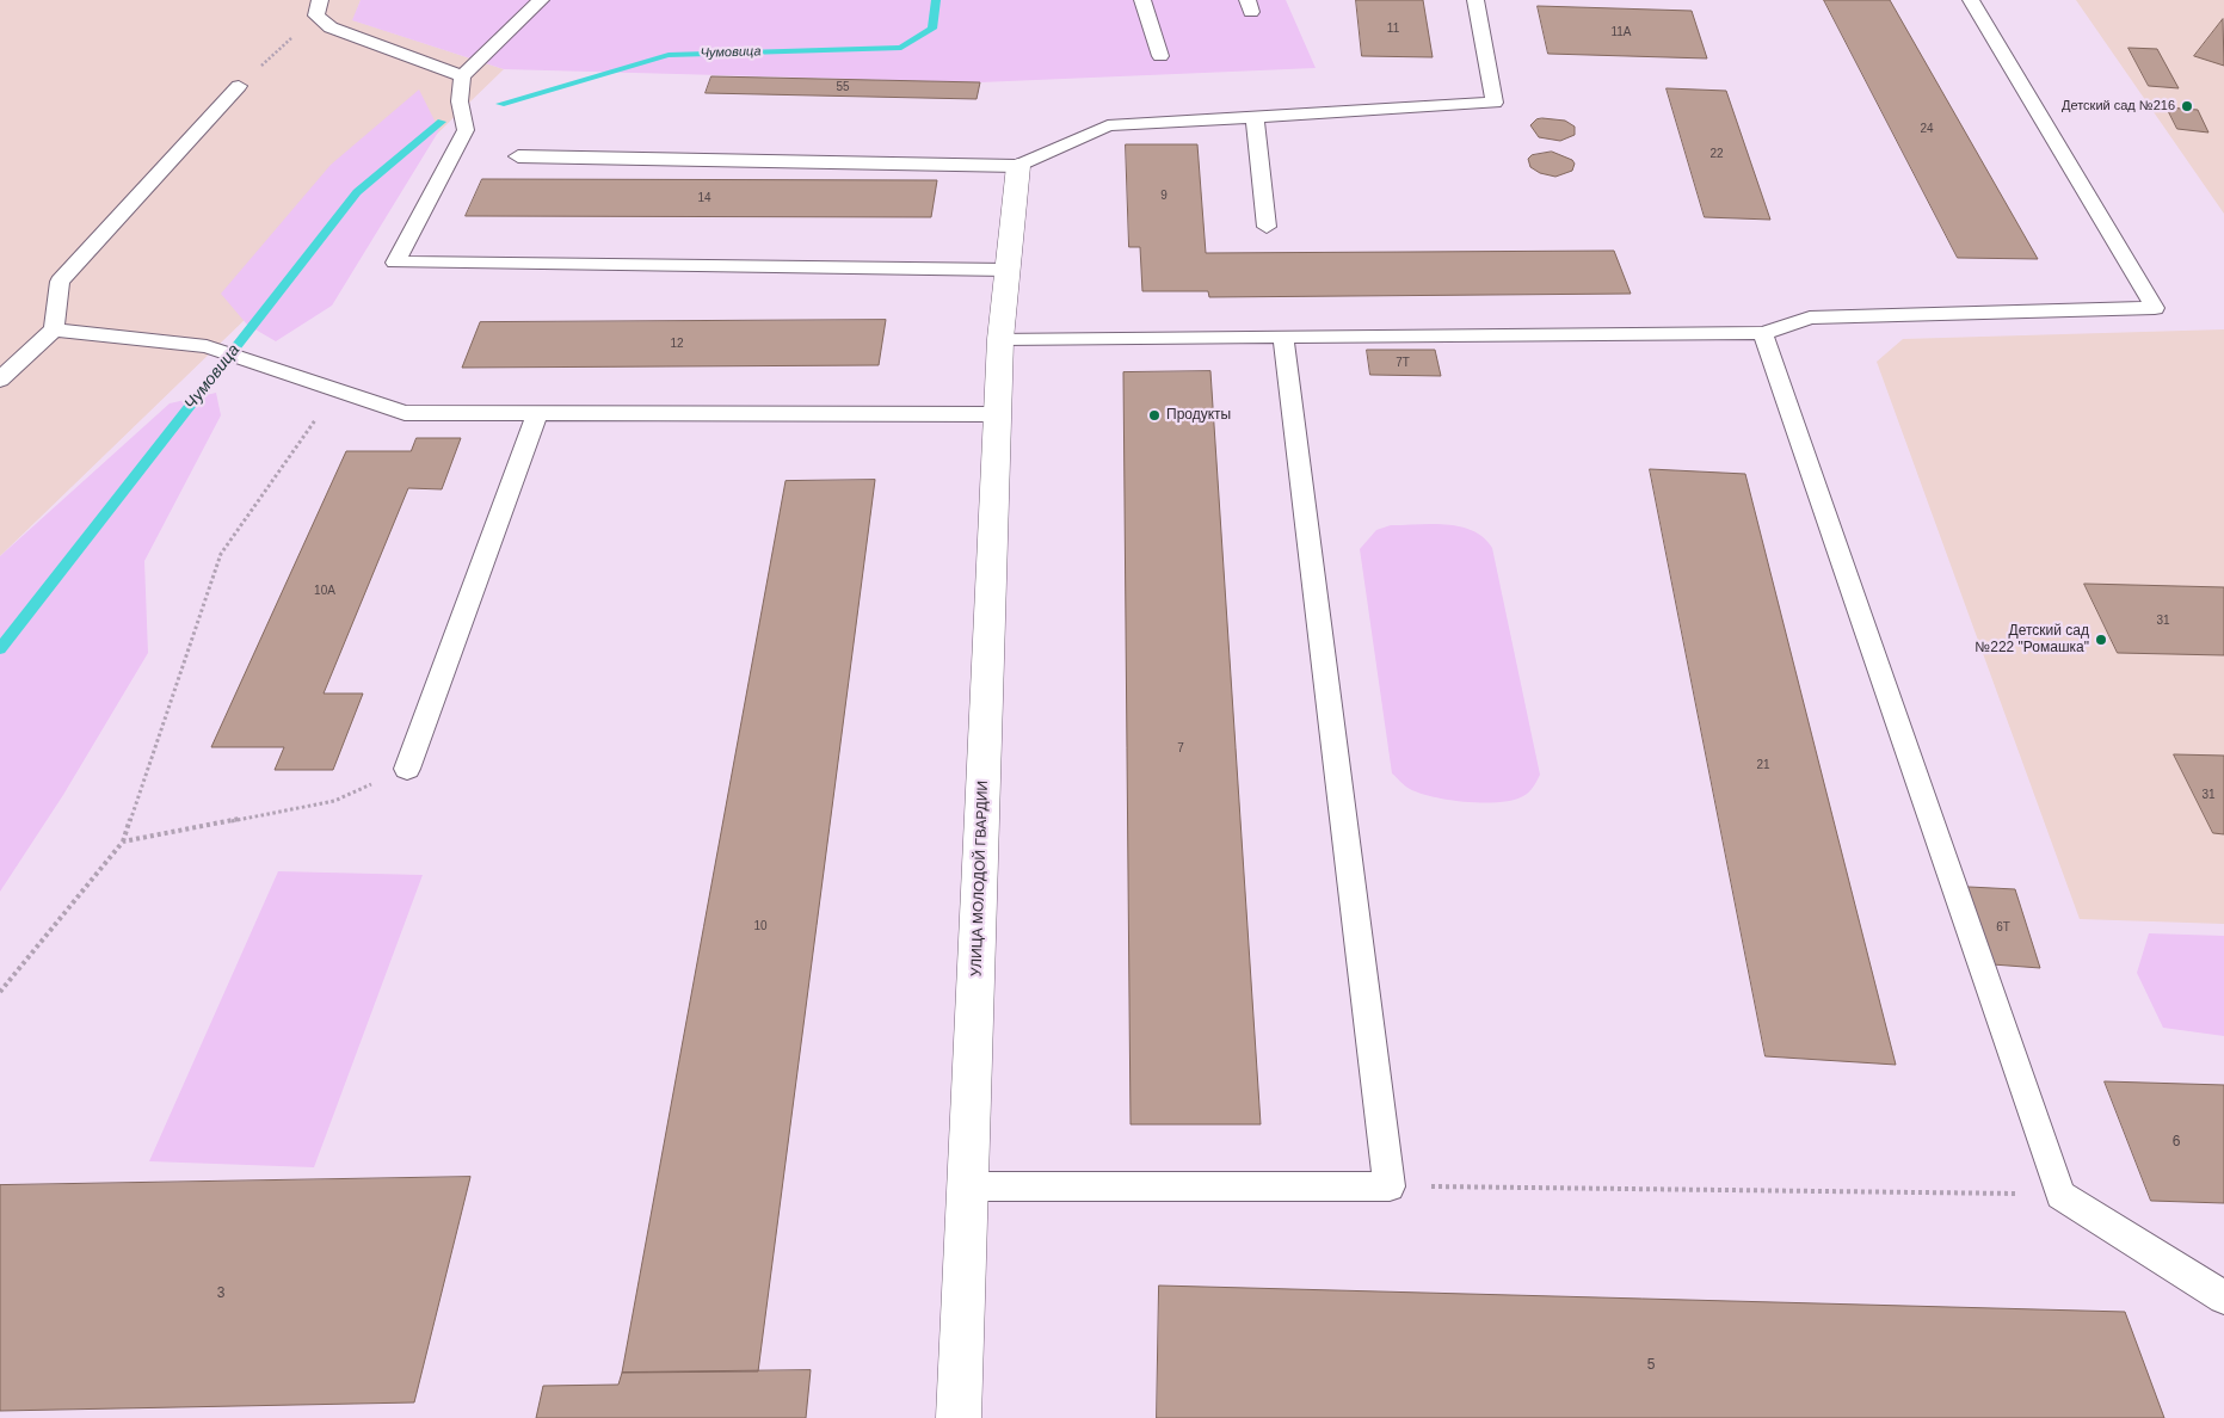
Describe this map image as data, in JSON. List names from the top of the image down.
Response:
{
  "streets": {
    "street": ["УЛИЦА МОЛОДОЙ ГВАРДИИ"]
  },
  "water": ["Чумовица"],
  "places": ["Детский сад №216", "Продукты", "Детский сад №222 \"Ромашка\""],
  "house_numbers": [
    "11",
    "11А",
    "55",
    "24",
    "22",
    "9",
    "14",
    "12",
    "7Т",
    "10А",
    "31",
    "7",
    "21",
    "31",
    "10",
    "6Т",
    "6",
    "3",
    "5"
  ]
}
